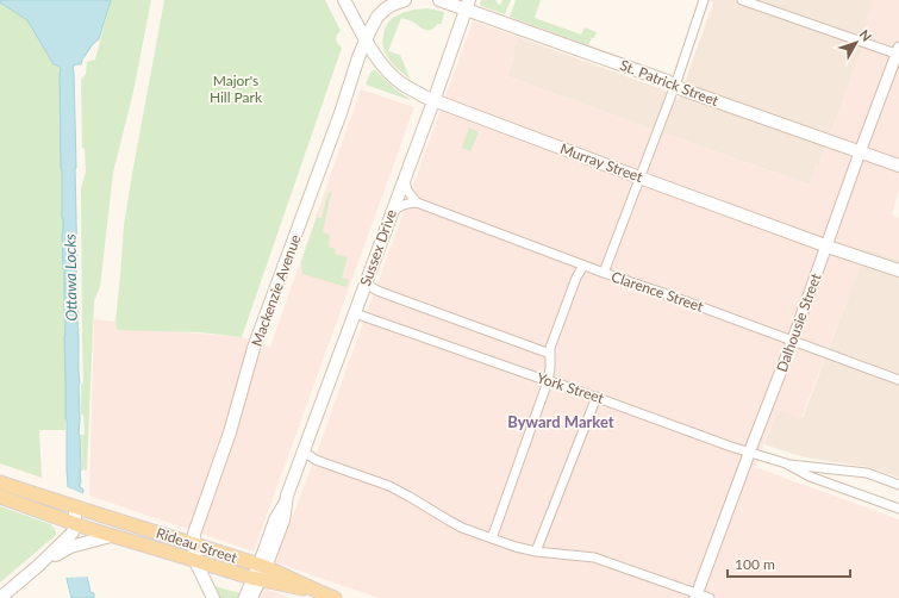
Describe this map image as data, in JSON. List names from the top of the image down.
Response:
{
  "streets": {
    "main road": [
      "St. Patrick Street",
      "Murray Street",
      "Sussex Drive",
      "Mackenzie Avenue",
      "Rideau Street"
    ],
    "street": ["Clarence Street", "Dalhousie Street", "York Street"]
  },
  "crossings": [
    ["St. Patrick Street", "Sussex Drive"],
    ["St. Patrick Street", "Dalhousie Street"],
    ["Murray Street", "Sussex Drive"],
    ["Murray Street", "Mackenzie Avenue"],
    ["Murray Street", "Dalhousie Street"],
    ["Sussex Drive", "York Street"],
    ["Sussex Drive", "Rideau Street"],
    ["Mackenzie Avenue", "Rideau Street"],
    ["Clarence Street", "Dalhousie Street"],
    ["Dalhousie Street", "York Street"]
  ],
  "districts": ["Byward Market"],
  "water": ["Ottawa Locks"],
  "parks": ["Major's Hill Park"],
  "scale_bar": "100 m",
  "north": "top right"
}
